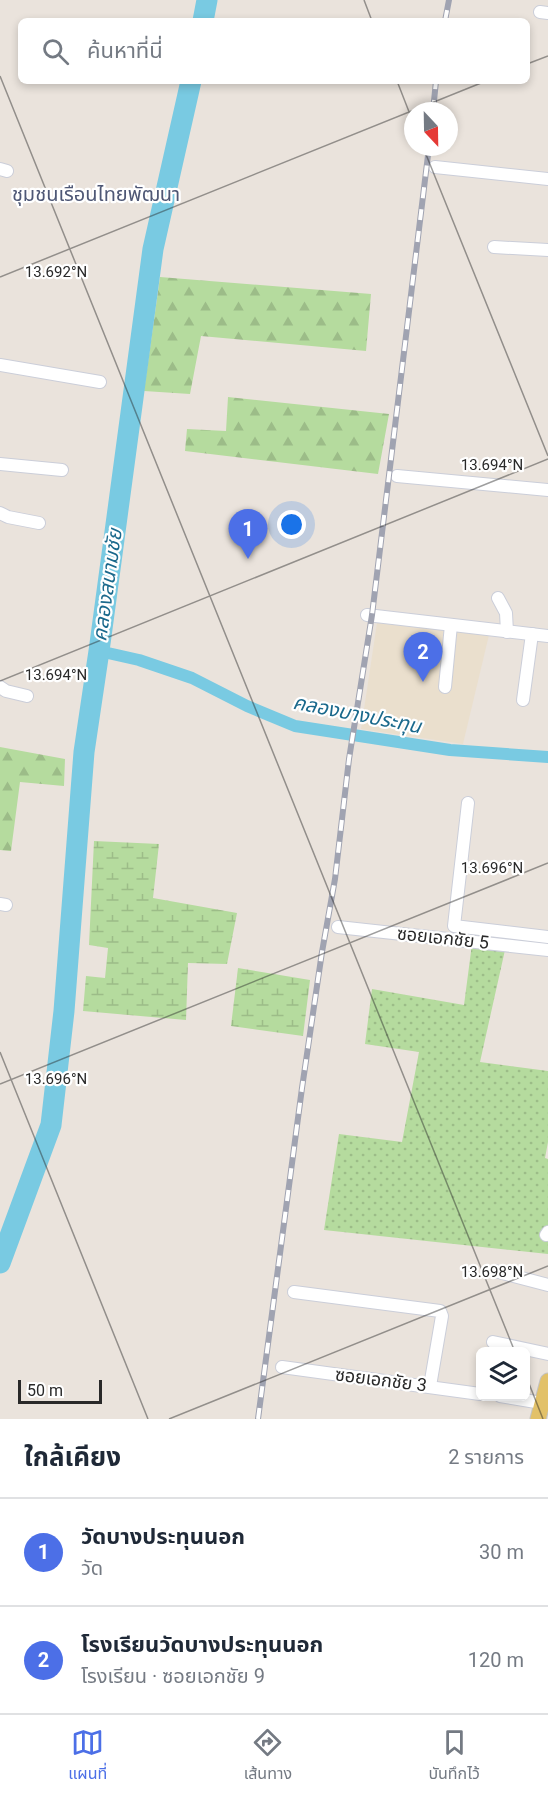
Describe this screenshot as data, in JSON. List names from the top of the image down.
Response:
{
  "streets": {
    "street": ["ซอยเอกชัย 5", "ซอยเอกชัย 3"]
  },
  "districts": ["ชุมชนเรือนไทยพัฒนา"],
  "water": ["คลองสนามชัย", "คลองบางประทุน"],
  "scale_bar": "50 m",
  "north": "bottom",
  "page": {
    "search": "ค้นหาที่นี่",
    "pins": ["1", "2"],
    "scale": "50 m",
    "heading": ["ใกล้เคียง", "2 รายการ"],
    "list": [
      {
        "mark": "1",
        "name": "วัดบางประทุนนอก",
        "note": "วัด",
        "value": "30 m"
      },
      {
        "mark": "2",
        "name": "โรงเรียนวัดบางประทุนนอก",
        "note": "โรงเรียน · ซอยเอกชัย 9",
        "value": "120 m"
      }
    ],
    "nav": ["แผนที่", "เส้นทาง", "บันทึกไว้"]
  },
  "coordinates": [
    "13.692°N",
    "13.694°N",
    "13.696°N",
    "13.698°N"
  ]
}
